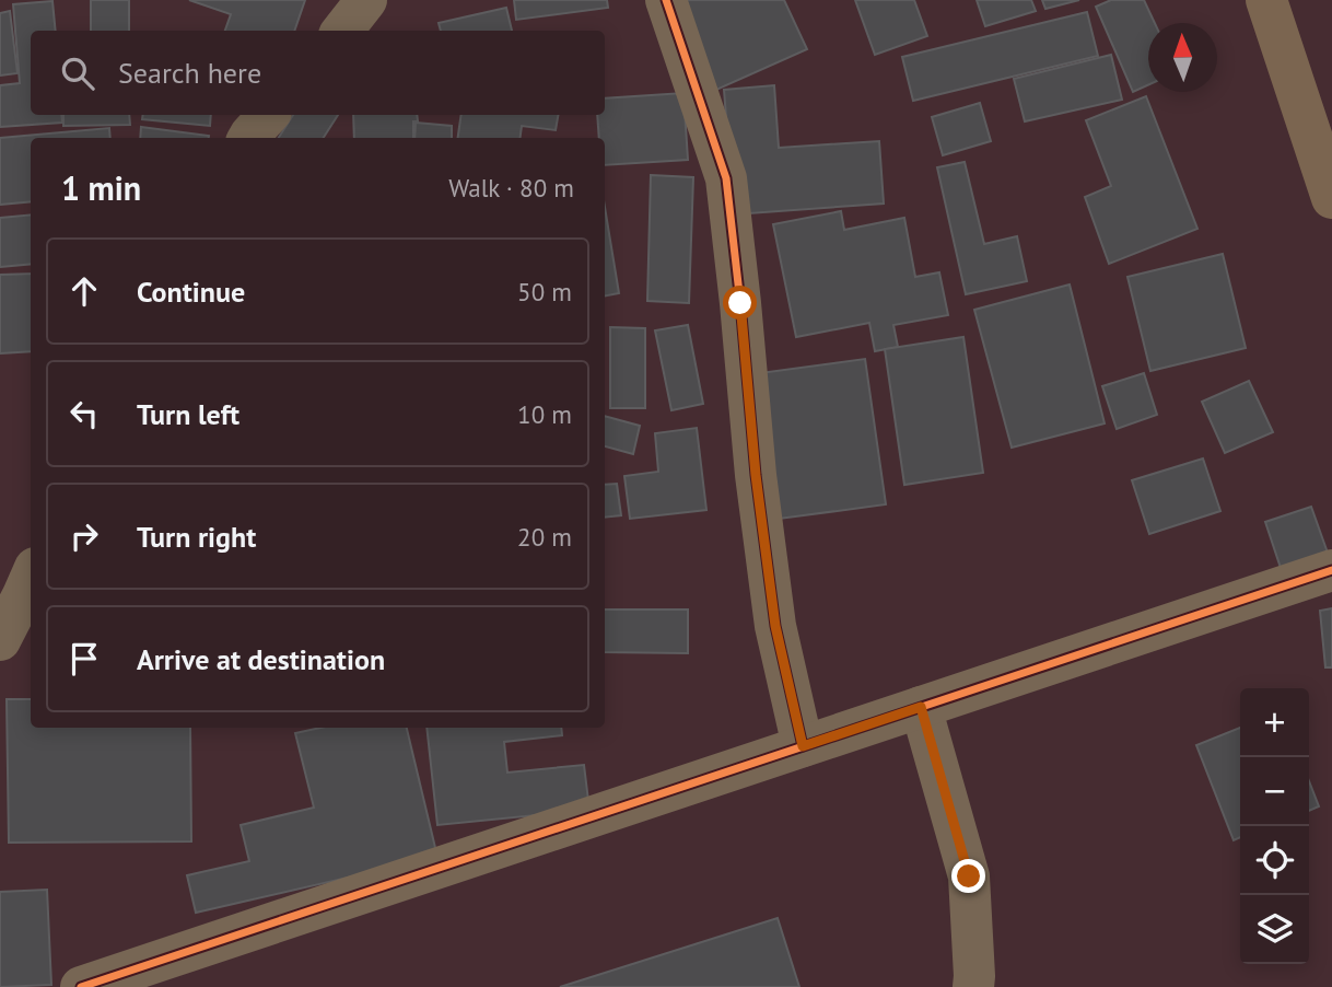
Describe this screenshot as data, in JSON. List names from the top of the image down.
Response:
{
  "north": "top",
  "page": {
    "search": "Search here",
    "heading": ["1 min", "Walk · 80 m"],
    "list": [
      ["Continue", "50 m"],
      ["Turn left", "10 m"],
      ["Turn right", "20 m"],
      "Arrive at destination"
    ],
    "map_buttons": ["+", "−"]
  }
}
